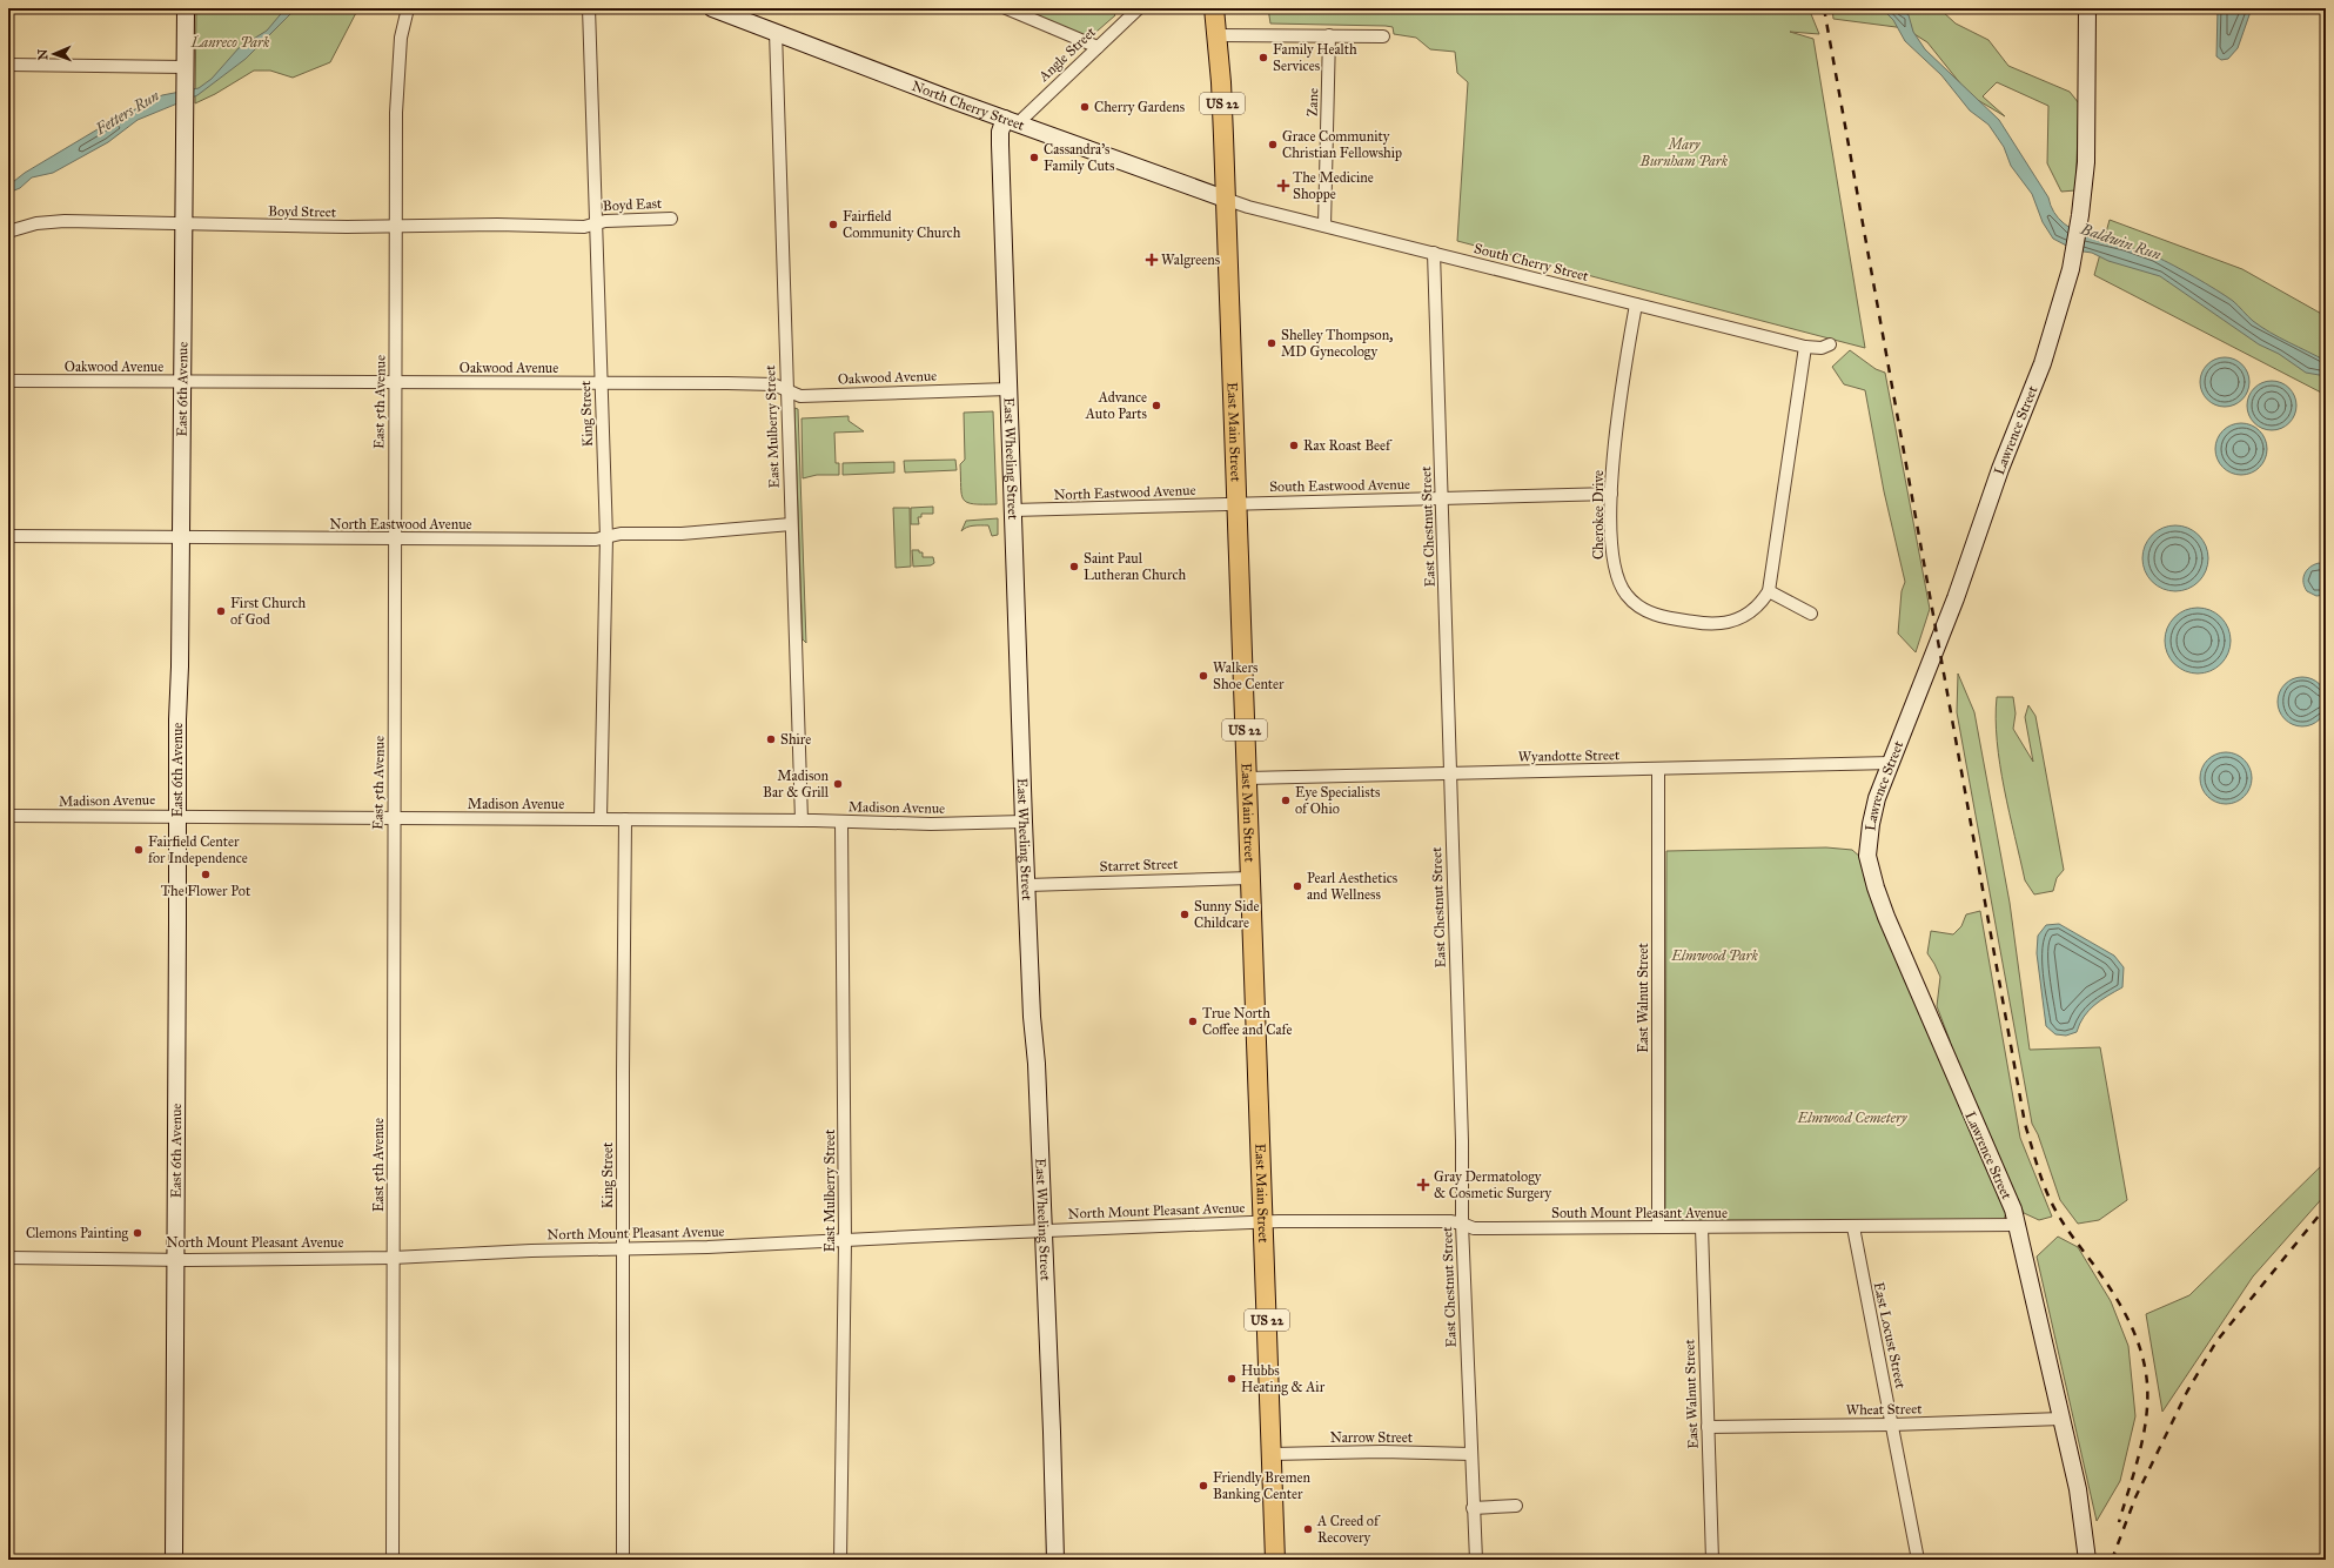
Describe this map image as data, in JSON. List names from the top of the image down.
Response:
{
  "streets": {
    "main road": ["US 22", "East Main Street"],
    "street": [
      "Angle Street",
      "Zane",
      "North Cherry Street",
      "Boyd East",
      "Boyd Street",
      "South Cherry Street",
      "Oakwood Avenue",
      "East 6th Avenue",
      "East 5th Avenue",
      "King Street",
      "East Mulberry Street",
      "Lawrence Street",
      "East Wheeling Street",
      "South Eastwood Avenue",
      "North Eastwood Avenue",
      "Cherokee Drive",
      "East Chestnut Street",
      "Wyandotte Street",
      "Madison Avenue",
      "Starret Street",
      "East Walnut Street",
      "North Mount Pleasant Avenue",
      "South Mount Pleasant Avenue",
      "East Locust Street",
      "Wheat Street",
      "Narrow Street"
    ]
  },
  "crossings": [
    ["Angle Street", "North Cherry Street"],
    ["Angle Street", "East Wheeling Street"],
    ["Zane", "South Cherry Street"],
    ["North Cherry Street", "South Cherry Street"],
    ["North Cherry Street", "East Mulberry Street"],
    ["North Cherry Street", "East Main Street"],
    ["North Cherry Street", "East Wheeling Street"],
    ["Boyd East", "Boyd Street"],
    ["Boyd East", "King Street"],
    ["Boyd Street", "East 6th Avenue"],
    ["Boyd Street", "East 5th Avenue"],
    ["Boyd Street", "King Street"],
    ["South Cherry Street", "East Main Street"],
    ["South Cherry Street", "Cherokee Drive"],
    ["South Cherry Street", "East Chestnut Street"],
    ["Oakwood Avenue", "East 6th Avenue"],
    ["Oakwood Avenue", "East 5th Avenue"],
    ["Oakwood Avenue", "King Street"],
    ["Oakwood Avenue", "East Mulberry Street"],
    ["Oakwood Avenue", "East Wheeling Street"],
    ["East 6th Avenue", "North Eastwood Avenue"],
    ["East 6th Avenue", "Madison Avenue"],
    ["East 6th Avenue", "North Mount Pleasant Avenue"],
    ["East 5th Avenue", "North Eastwood Avenue"],
    ["East 5th Avenue", "Madison Avenue"],
    ["East 5th Avenue", "North Mount Pleasant Avenue"],
    ["King Street", "North Eastwood Avenue"],
    ["King Street", "Madison Avenue"],
    ["King Street", "North Mount Pleasant Avenue"],
    ["East Mulberry Street", "North Eastwood Avenue"],
    ["East Mulberry Street", "Madison Avenue"],
    ["East Mulberry Street", "North Mount Pleasant Avenue"],
    ["Lawrence Street", "Wyandotte Street"],
    ["Lawrence Street", "South Mount Pleasant Avenue"],
    ["Lawrence Street", "Wheat Street"],
    ["East Main Street", "South Eastwood Avenue"],
    ["East Main Street", "North Eastwood Avenue"],
    ["East Main Street", "Wyandotte Street"],
    ["East Main Street", "Starret Street"],
    ["East Main Street", "North Mount Pleasant Avenue"],
    ["East Main Street", "South Mount Pleasant Avenue"],
    ["East Main Street", "Narrow Street"],
    ["East Wheeling Street", "North Eastwood Avenue"],
    ["East Wheeling Street", "Madison Avenue"],
    ["East Wheeling Street", "Starret Street"],
    ["East Wheeling Street", "North Mount Pleasant Avenue"],
    ["South Eastwood Avenue", "North Eastwood Avenue"],
    ["South Eastwood Avenue", "Cherokee Drive"],
    ["South Eastwood Avenue", "East Chestnut Street"],
    ["East Chestnut Street", "Wyandotte Street"],
    ["East Chestnut Street", "South Mount Pleasant Avenue"],
    ["East Chestnut Street", "Narrow Street"],
    ["Wyandotte Street", "East Walnut Street"],
    ["East Walnut Street", "South Mount Pleasant Avenue"],
    ["East Walnut Street", "Wheat Street"],
    ["North Mount Pleasant Avenue", "South Mount Pleasant Avenue"],
    ["South Mount Pleasant Avenue", "East Locust Street"],
    ["East Locust Street", "Wheat Street"]
  ],
  "water": ["Fetters Run", "Baldwin Run"],
  "parks": [
    "Lanreco Park",
    "Mary Burnham Park",
    "Elmwood Park",
    "Elmwood Cemetery"
  ],
  "places": {
    "other": [
      "Family Health Services",
      "Cherry Gardens",
      "Grace Community Christian Fellowship",
      "Cassandra's Family Cuts",
      "Fairfield Community Church",
      "Shelley Thompson, MD Gynecology",
      "Advance Auto Parts",
      "Rax Roast Beef",
      "Saint Paul Lutheran Church",
      "First Church of God",
      "Walkers Shoe Center",
      "Shire",
      "Madison Bar & Grill",
      "Eye Specialists of Ohio",
      "Fairfield Center for Independence",
      "The Flower Pot",
      "Pearl Aesthetics and Wellness",
      "Sunny Side Childcare",
      "True North Coffee and Cafe",
      "Clemons Painting",
      "Hubbs Heating & Air",
      "Friendly Bremen Banking Center",
      "A Creed of Recovery"
    ],
    "health": ["The Medicine Shoppe", "Walgreens", "Gray Dermatology & Cosmetic Surgery"]
  },
  "north": "left"
}
